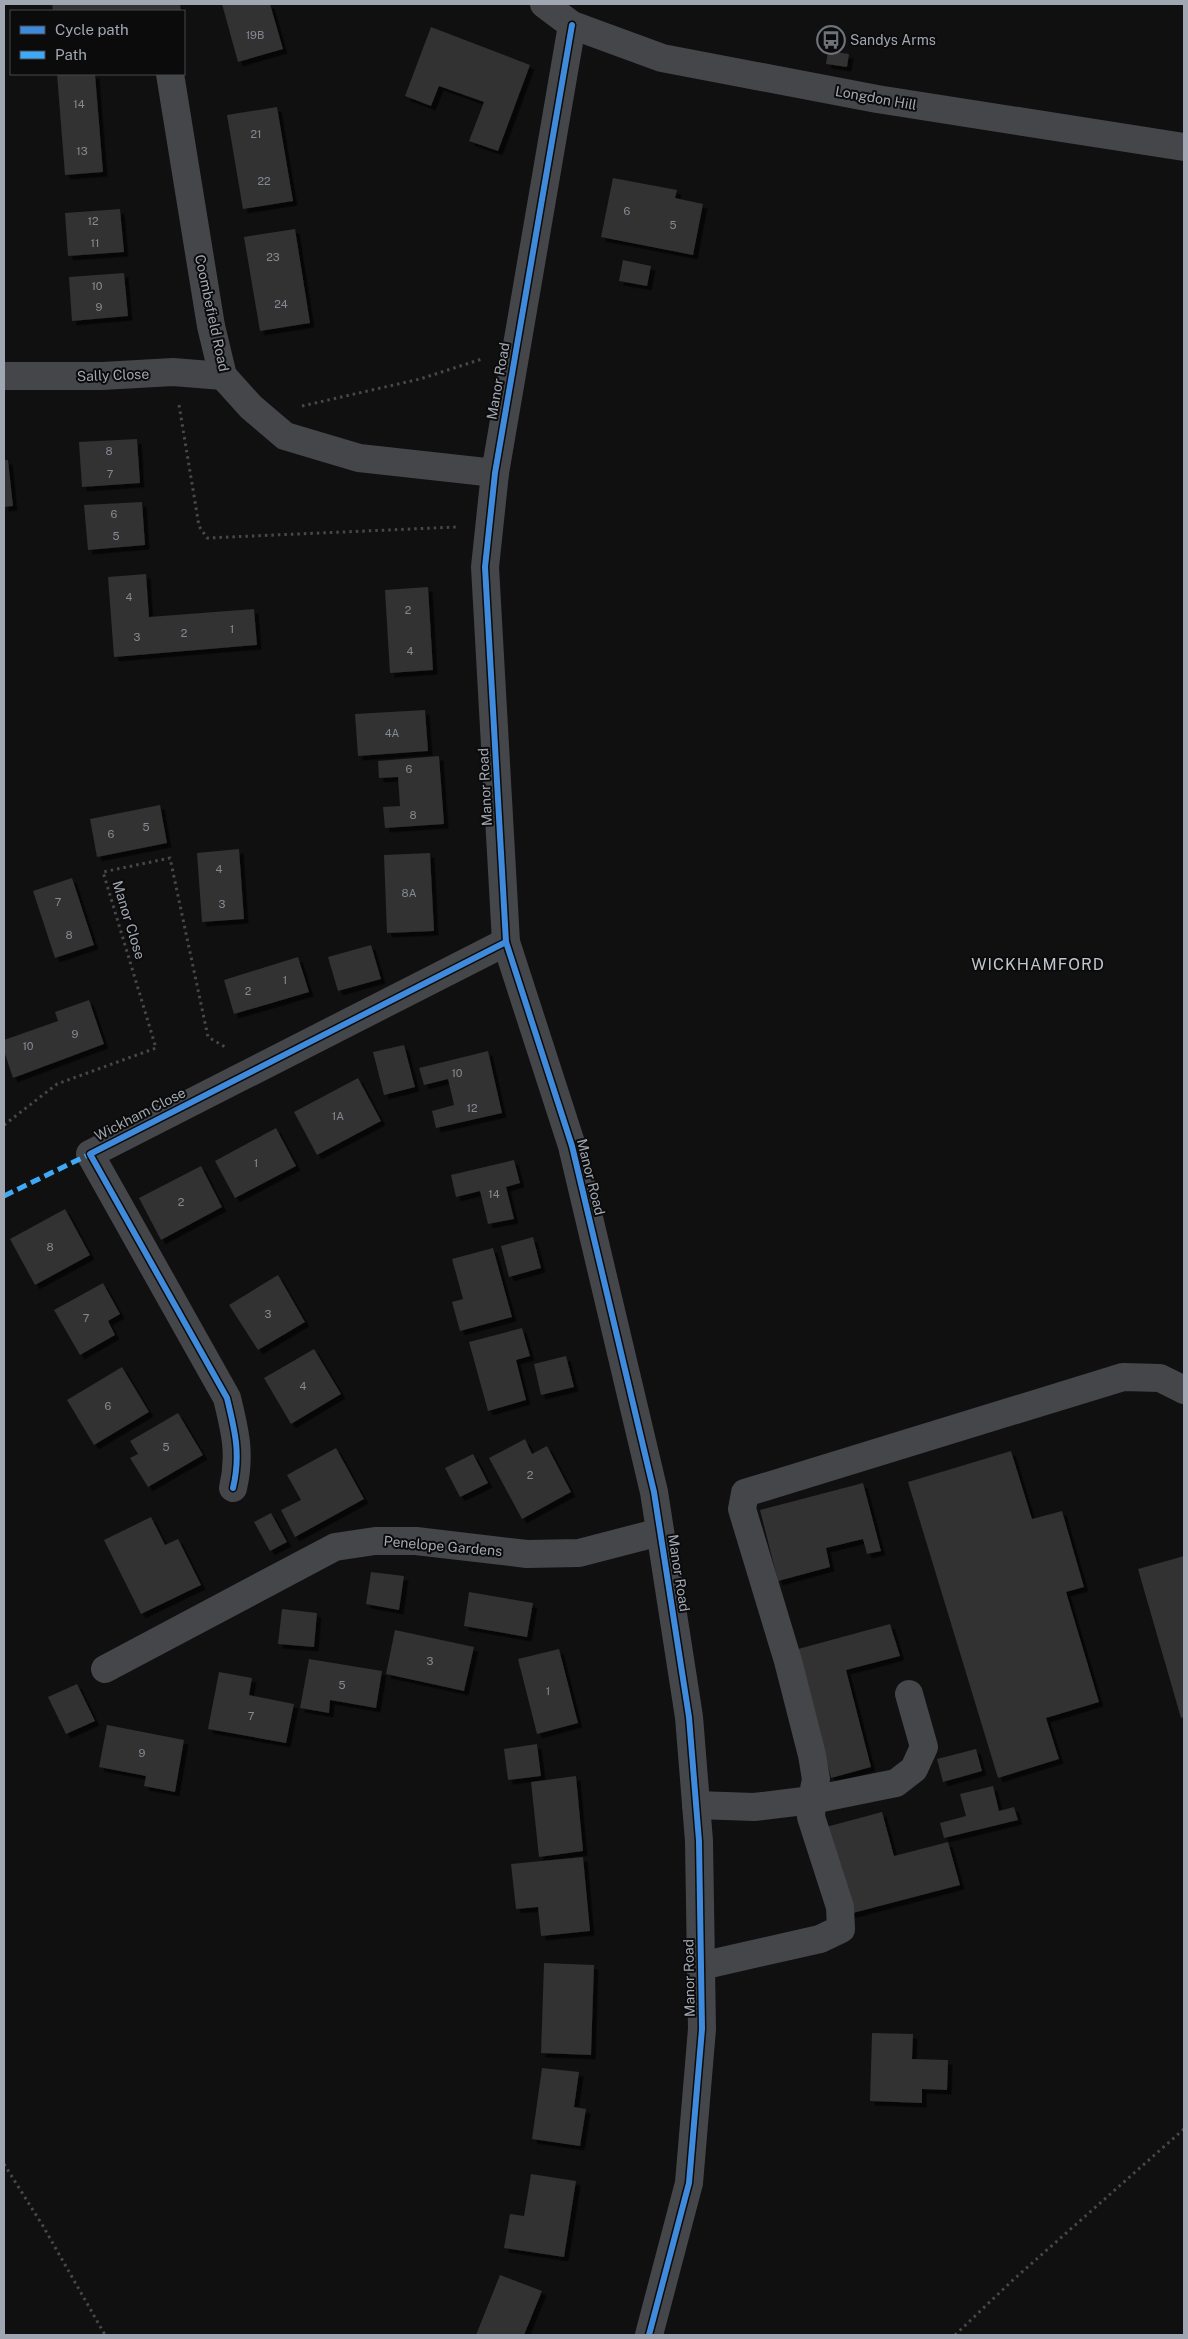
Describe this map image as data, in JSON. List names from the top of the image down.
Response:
{
  "streets": {
    "street": [
      "Longdon Hill",
      "Coombefield Road",
      "Sally Close",
      "Manor Road",
      "Wickham Close",
      "Penelope Gardens"
    ],
    "path": ["Manor Close"]
  },
  "crossings": [
    ["Longdon Hill", "Manor Road"],
    ["Coombefield Road", "Sally Close"],
    ["Coombefield Road", "Manor Road"],
    ["Manor Road", "Wickham Close"],
    ["Manor Road", "Penelope Gardens"]
  ],
  "districts": ["WICKHAMFORD"],
  "places": {
    "bus stop": ["Sandys Arms"]
  },
  "house_numbers": [
    "19B",
    "14",
    "21",
    "13",
    "22",
    "6",
    "12",
    "5",
    "11",
    "23",
    "10",
    "24",
    "9",
    "8",
    "7",
    "6",
    "5",
    "4",
    "2",
    "1",
    "2",
    "3",
    "4",
    "4A",
    "6",
    "8",
    "5",
    "6",
    "4",
    "8A",
    "7",
    "3",
    "8",
    "1",
    "2",
    "9",
    "10",
    "10",
    "12",
    "1A",
    "1",
    "14",
    "2",
    "8",
    "3",
    "7",
    "4",
    "6",
    "5",
    "2",
    "3",
    "5",
    "1",
    "7",
    "9"
  ],
  "legend": ["Cycle path", "Path"]
}
